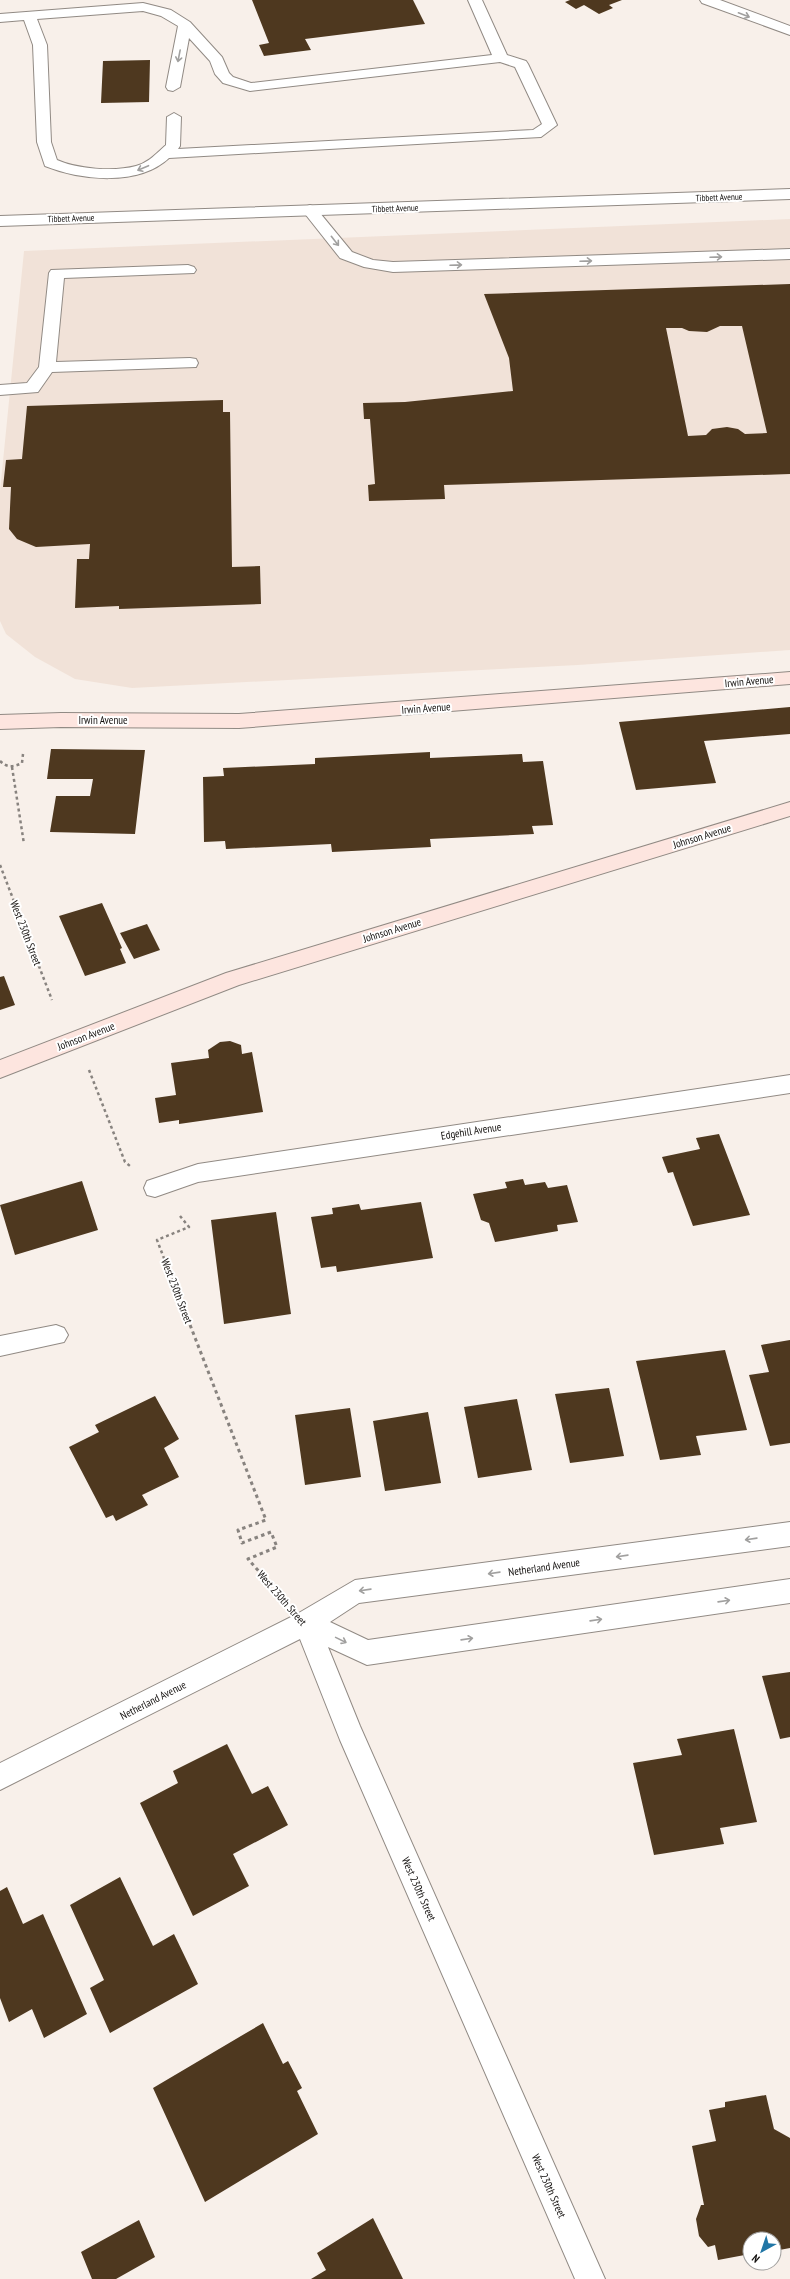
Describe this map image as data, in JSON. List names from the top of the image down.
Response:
{
  "streets": {
    "street": [
      "Tibbett Avenue",
      "Irwin Avenue",
      "Johnson Avenue",
      "West 230th Street",
      "Edgehill Avenue",
      "Netherland Avenue"
    ]
  },
  "crossings": [
    ["West 230th Street", "Edgehill Avenue"],
    ["West 230th Street", "Netherland Avenue"]
  ],
  "north": "bottom left"
}
